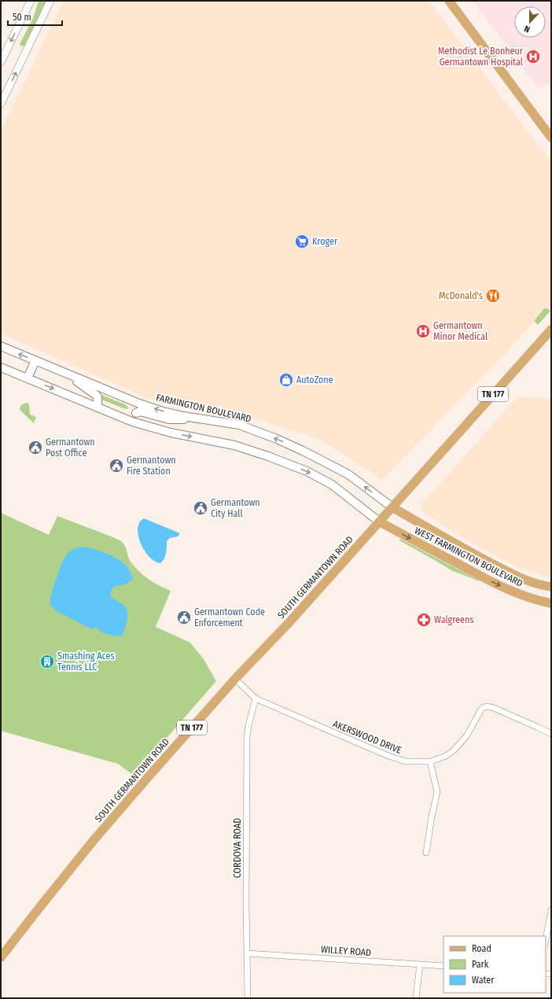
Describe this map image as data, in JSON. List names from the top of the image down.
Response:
{
  "streets": {
    "main road": [
      "TN 177",
      "FARMINGTON BOULEVARD",
      "WEST FARMINGTON BOULEVARD",
      "SOUTH GERMANTOWN ROAD"
    ],
    "street": ["AKERSWOOD DRIVE", "CORDOVA ROAD", "WILLEY ROAD"]
  },
  "crossings": [
    ["FARMINGTON BOULEVARD", "WEST FARMINGTON BOULEVARD"],
    ["FARMINGTON BOULEVARD", "SOUTH GERMANTOWN ROAD"],
    ["WEST FARMINGTON BOULEVARD", "SOUTH GERMANTOWN ROAD"],
    ["SOUTH GERMANTOWN ROAD", "AKERSWOOD DRIVE"],
    ["AKERSWOOD DRIVE", "CORDOVA ROAD"],
    ["CORDOVA ROAD", "WILLEY ROAD"]
  ],
  "places": {
    "hospital": ["Methodist Le Bonheur Germantown Hospital", "Germantown Minor Medical"],
    "supermarket": ["Kroger"],
    "restaurant": ["McDonald's"],
    "shop": ["AutoZone"],
    "public building": [
      "Germantown Post Office",
      "Germantown Fire Station",
      "Germantown City Hall",
      "Germantown Code Enforcement"
    ],
    "pharmacy": ["Walgreens"],
    "building": ["Smashing Aces Tennis LLC"]
  },
  "legend": ["Road", "Park", "Water"],
  "scale_bar": "50 m",
  "north": "bottom"
}
